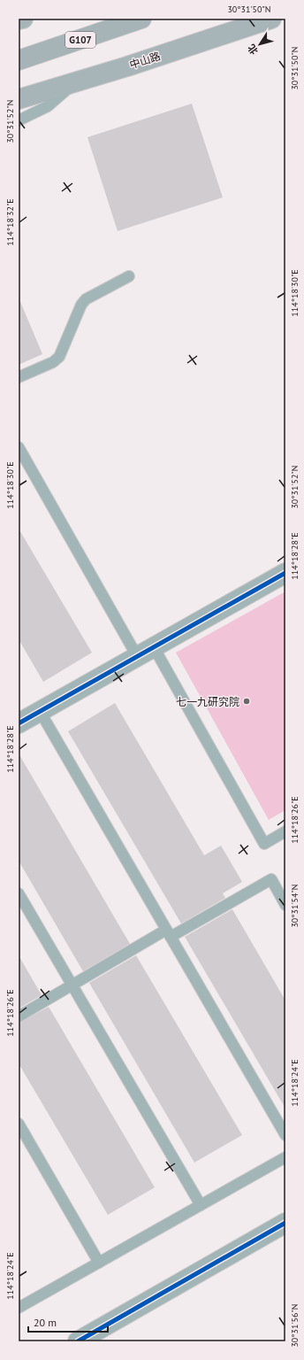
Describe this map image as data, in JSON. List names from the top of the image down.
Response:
{
  "streets": {
    "highway": ["G107"],
    "main road": ["中山路"]
  },
  "places": ["七一九研究院"],
  "scale_bar": "20 m",
  "north": "bottom left",
  "coordinates": [
    "30°31'50\"N",
    "30°31'52\"N",
    "114°18'32\"E",
    "114°18'30\"E",
    "114°18'28\"E",
    "114°18'26\"E",
    "30°31'54\"N",
    "114°18'24\"E",
    "30°31'56\"N"
  ]
}
